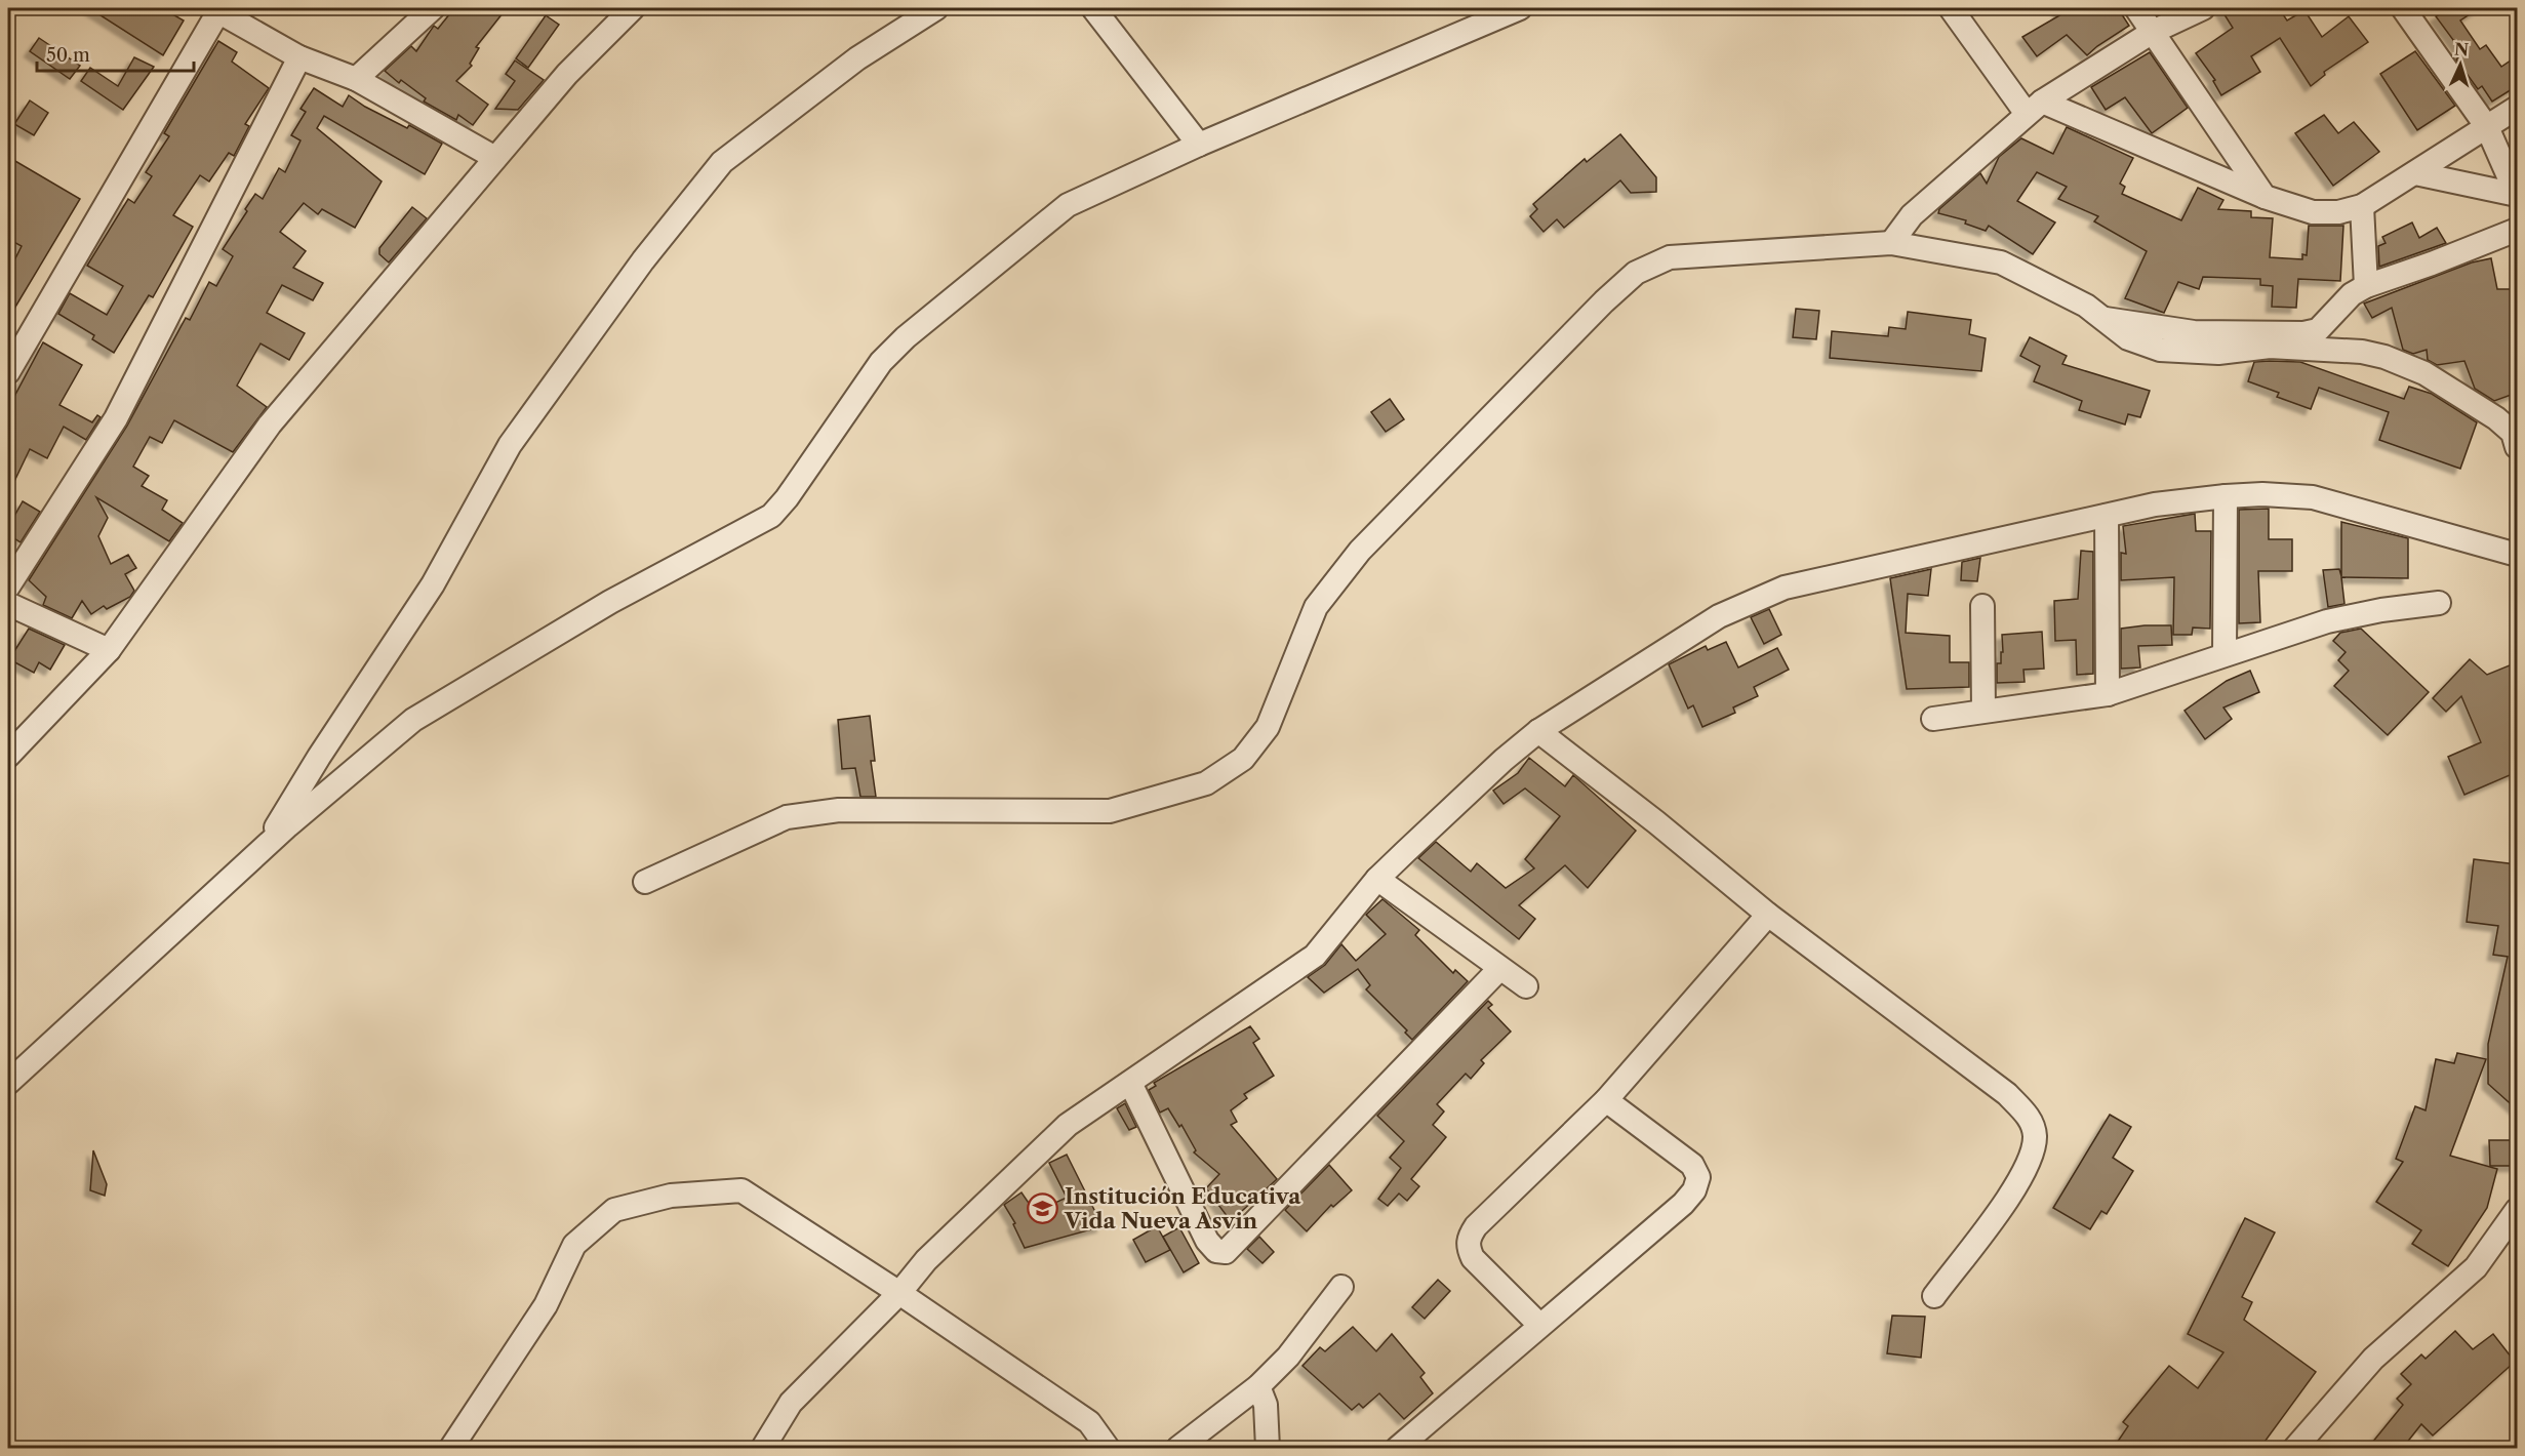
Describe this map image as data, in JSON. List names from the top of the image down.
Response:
{
  "places": {
    "school or university": ["Institución Educativa Vida Nueva Asvin"]
  },
  "scale_bar": "50 m",
  "north": "top"
}
